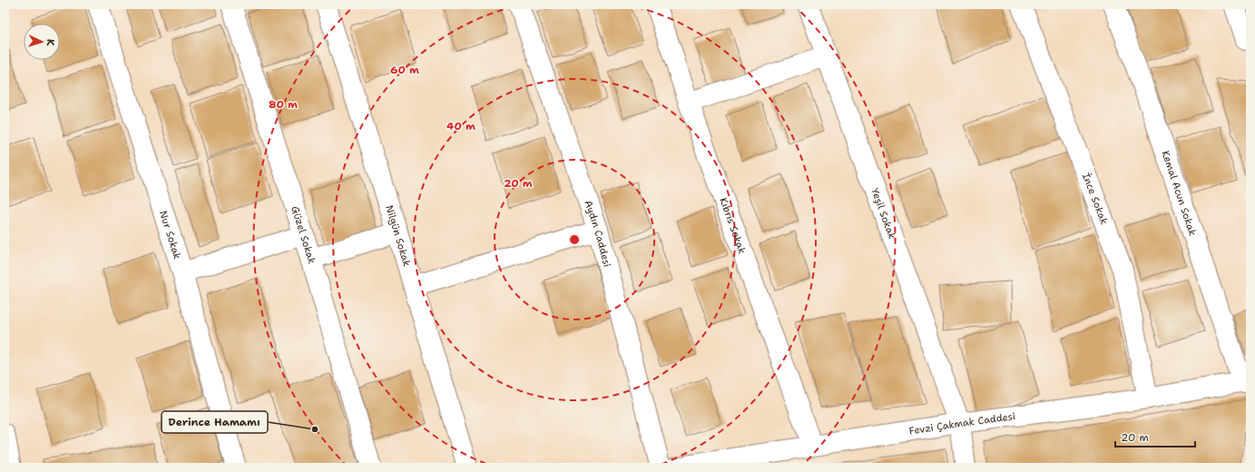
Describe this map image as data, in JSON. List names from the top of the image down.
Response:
{
  "streets": {
    "street": [
      "Kemal Acun Sokak",
      "İnce Sokak",
      "Yeşil Sokak",
      "Kıbrıs Sokak",
      "Aydın Caddesi",
      "Nur Sokak",
      "Güzel Sokak",
      "Nilgün Sokak",
      "Fevzi Çakmak Caddesi"
    ]
  },
  "crossings": [
    ["Kemal Acun Sokak", "Fevzi Çakmak Caddesi"],
    ["İnce Sokak", "Fevzi Çakmak Caddesi"],
    ["Yeşil Sokak", "Fevzi Çakmak Caddesi"],
    ["Kıbrıs Sokak", "Fevzi Çakmak Caddesi"]
  ],
  "places": ["Derince Hamamı"],
  "scale_bar": "20 m",
  "north": "right",
  "rings": [
    "60 m",
    "80 m",
    "40 m",
    "20 m"
  ]
}
